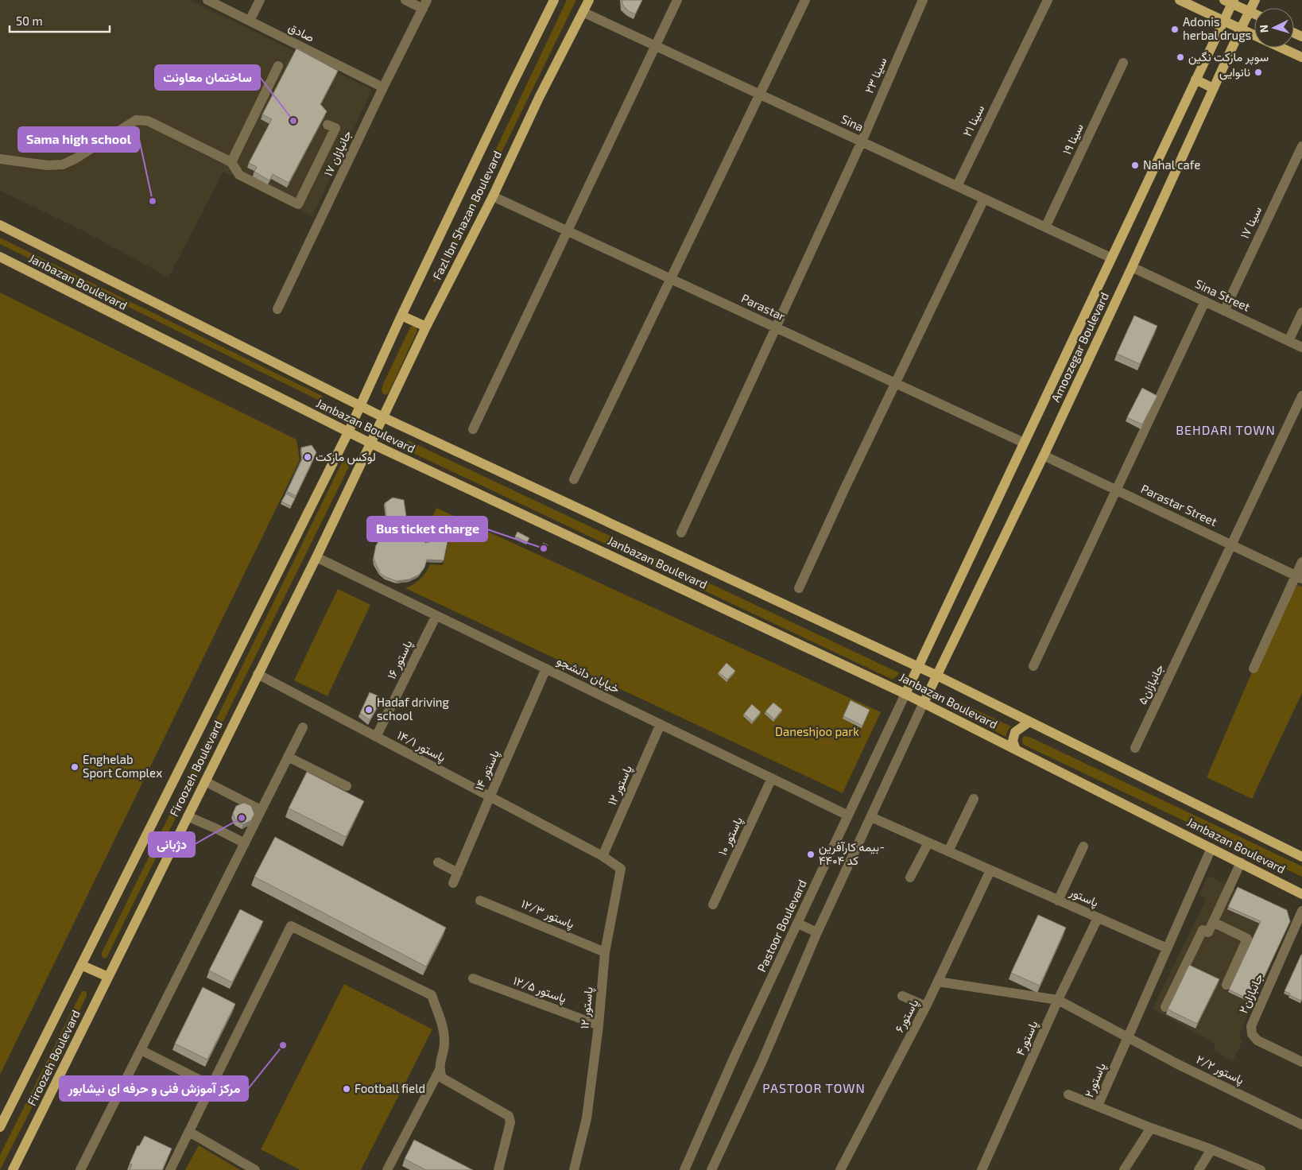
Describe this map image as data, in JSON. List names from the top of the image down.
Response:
{
  "streets": {
    "main road": [
      "Fazl Ibn Shazan Boulevard",
      "Janbazan Boulevard",
      "Amoozegar Boulevard",
      "Firoozeh Boulevard"
    ],
    "street": [
      "صادق",
      "سینا ۲۳",
      "سینا ۲۱",
      "Sina",
      "سینا ۱۹",
      "جانبازان ۱۷",
      "سینا ۱۷",
      "Sina Street",
      "Parastar",
      "Parastar Street",
      "پاستور ۱۶",
      "خیابان دانشجو",
      "جانبازان۵",
      "پاستور ۱۴/۱",
      "پاستور ۱۴",
      "پاستور ۱۲",
      "پاستور ۱۰",
      "پاستور",
      "پاستور ۱۲/۳",
      "Pastoor Boulevard",
      "پاستور ۱۲/۵",
      "جانبازان۲",
      "۱۲ پاستور",
      "پاستور۶",
      "پاستور۴",
      "پاستور ۲/۲",
      "پاستور۲"
    ]
  },
  "crossings": [
    ["صادق", "جانبازان ۱۷"],
    ["سینا ۲۳", "Sina"],
    ["سینا ۲۳", "Parastar"],
    ["سینا ۲۱", "Sina"],
    ["Sina", "سینا ۱۹"],
    ["Sina", "Fazl Ibn Shazan Boulevard"],
    ["Sina", "Amoozegar Boulevard"],
    ["Fazl Ibn Shazan Boulevard", "Janbazan Boulevard"],
    ["Fazl Ibn Shazan Boulevard", "Parastar"],
    ["Fazl Ibn Shazan Boulevard", "Firoozeh Boulevard"],
    ["سینا ۱۷", "Sina Street"],
    ["Janbazan Boulevard", "Amoozegar Boulevard"],
    ["Janbazan Boulevard", "Firoozeh Boulevard"],
    ["Janbazan Boulevard", "Pastoor Boulevard"],
    ["Janbazan Boulevard", "پاستور۲"],
    ["Sina Street", "Amoozegar Boulevard"],
    ["Parastar", "Amoozegar Boulevard"],
    ["Amoozegar Boulevard", "Parastar Street"],
    ["Amoozegar Boulevard", "Pastoor Boulevard"],
    ["Parastar Street", "جانبازان۵"],
    ["پاستور ۱۶", "خیابان دانشجو"],
    ["پاستور ۱۶", "پاستور ۱۴/۱"],
    ["خیابان دانشجو", "Firoozeh Boulevard"],
    ["خیابان دانشجو", "پاستور ۱۴"],
    ["خیابان دانشجو", "پاستور ۱۲"],
    ["خیابان دانشجو", "پاستور ۱۰"],
    ["خیابان دانشجو", "Pastoor Boulevard"],
    ["پاستور ۱۴/۱", "Firoozeh Boulevard"],
    ["پاستور ۱۴/۱", "پاستور ۱۴"],
    ["پاستور ۱۴/۱", "پاستور ۱۲"],
    ["پاستور ۱۴/۱", "۱۲ پاستور"],
    ["پاستور ۱۲", "۱۲ پاستور"],
    ["پاستور", "پاستور۶"],
    ["پاستور", "پاستور۴"],
    ["پاستور", "پاستور۲"],
    ["پاستور ۱۲/۳", "۱۲ پاستور"],
    ["پاستور ۱۲/۵", "۱۲ پاستور"],
    ["پاستور۴", "پاستور ۲/۲"],
    ["پاستور ۲/۲", "پاستور۲"]
  ],
  "districts": ["BEHDARI TOWN", "PASTOOR TOWN"],
  "parks": ["Daneshjoo park"],
  "places": [
    "Adonis herbal drugs",
    "سوپر مارکت نگین",
    "نانوایی",
    "ساختمان معاونت",
    "Nahal cafe",
    "Sama high school",
    "لوکس مارکت",
    "Bus ticket charge",
    "Hadaf driving school",
    "Enghelab Sport Complex",
    "دژبانی",
    "بیمه کارآفرین- کد ۴۴۰۴",
    "مرکز آموزش فنی و حرفه ای نیشابور",
    "Football field"
  ],
  "scale_bar": "50 m",
  "north": "left"
}
